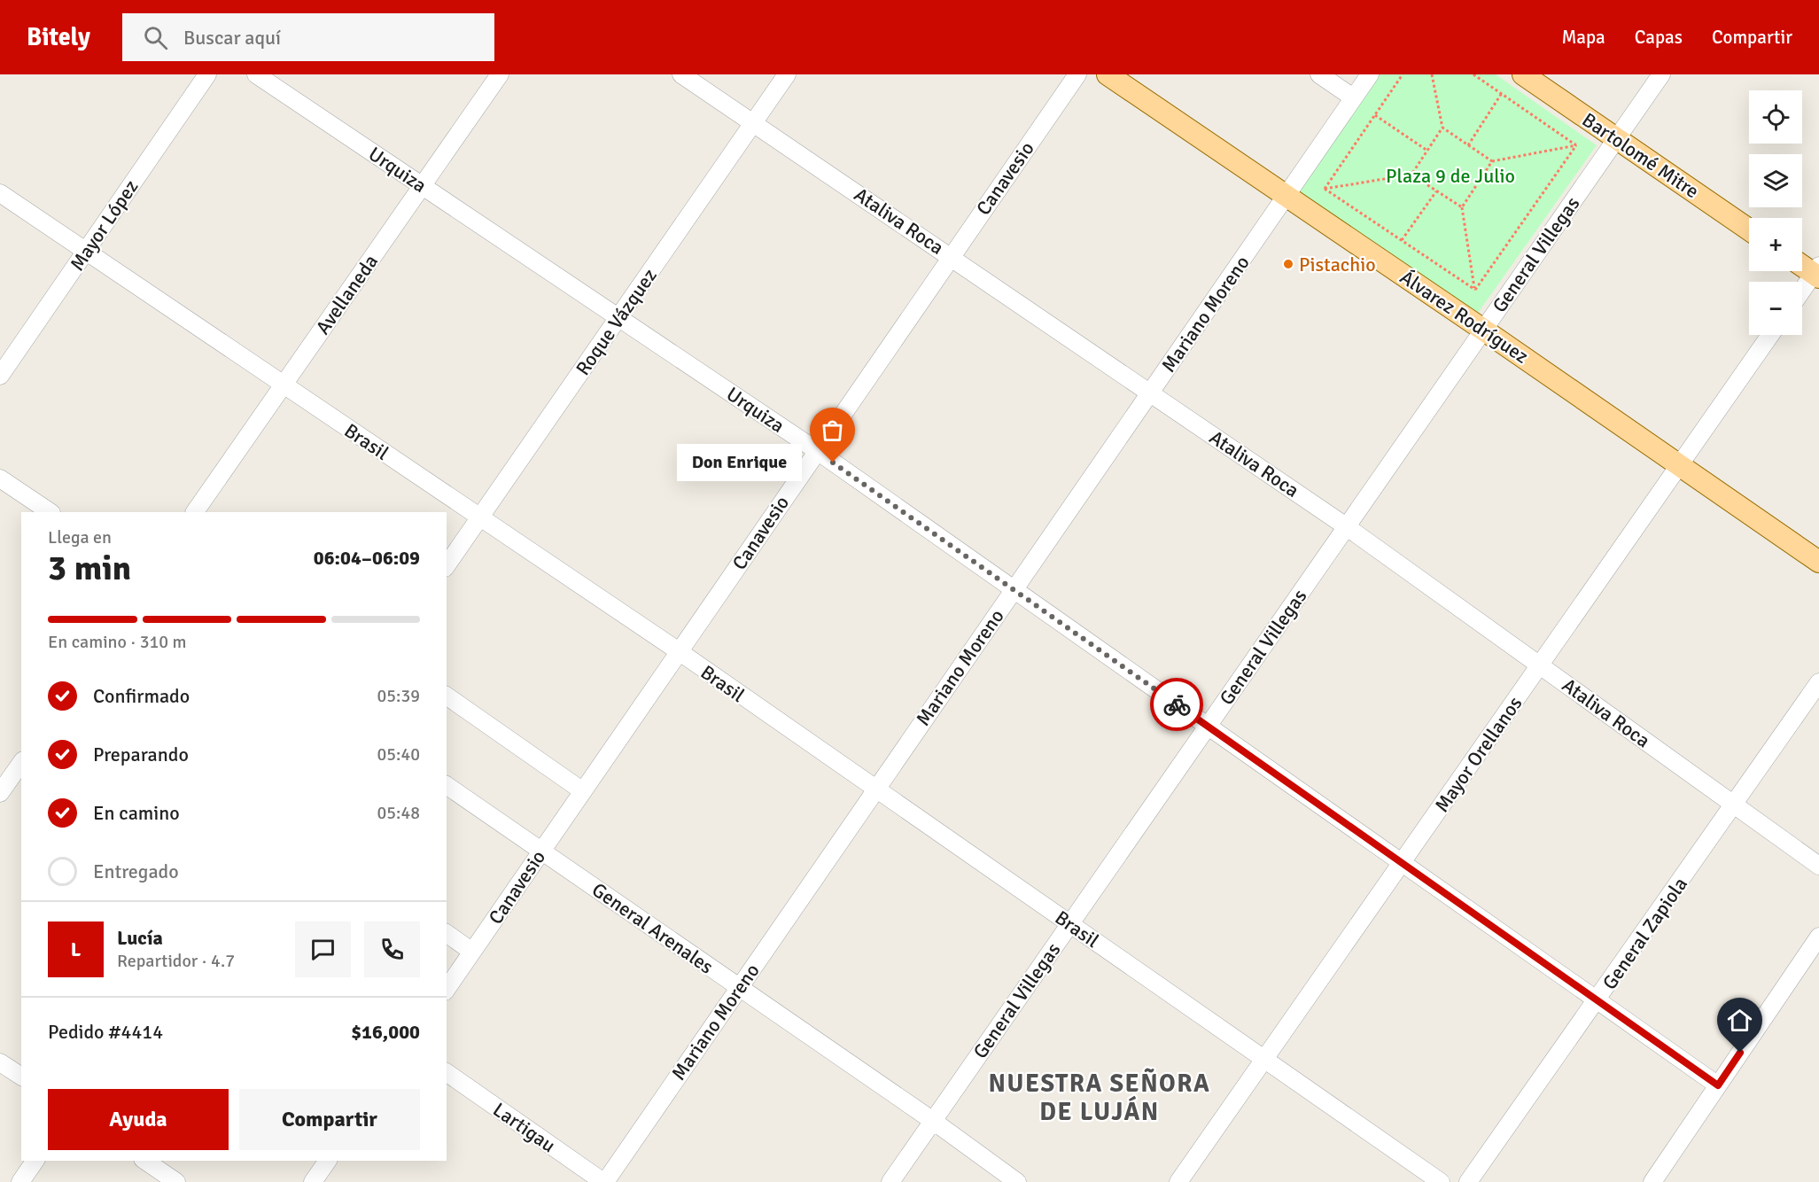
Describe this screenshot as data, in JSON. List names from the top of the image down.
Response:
{
  "streets": {
    "main road": ["Bartolomé Mitre", "Álvarez Rodríguez"],
    "street": [
      "Urquiza",
      "Canavesio",
      "Ataliva Roca",
      "Mayor López",
      "General Villegas",
      "Avellaneda",
      "Mariano Moreno",
      "Roque Vázquez",
      "Brasil",
      "Mayor Orellanos",
      "General Arenales",
      "General Zapiola",
      "Lartigau"
    ]
  },
  "crossings": [
    ["Bartolomé Mitre", "General Villegas"],
    ["Urquiza", "Canavesio"],
    ["Urquiza", "General Villegas"],
    ["Urquiza", "Avellaneda"],
    ["Urquiza", "Mariano Moreno"],
    ["Urquiza", "Roque Vázquez"],
    ["Urquiza", "Mayor Orellanos"],
    ["Urquiza", "General Zapiola"],
    ["Canavesio", "Ataliva Roca"],
    ["Canavesio", "Brasil"],
    ["Canavesio", "General Arenales"],
    ["Ataliva Roca", "General Villegas"],
    ["Ataliva Roca", "Mariano Moreno"],
    ["Ataliva Roca", "Roque Vázquez"],
    ["Ataliva Roca", "Mayor Orellanos"],
    ["Ataliva Roca", "General Zapiola"],
    ["Mayor López", "Brasil"],
    ["General Villegas", "Álvarez Rodríguez"],
    ["General Villegas", "Brasil"],
    ["General Villegas", "General Arenales"],
    ["Avellaneda", "Brasil"],
    ["Mariano Moreno", "Álvarez Rodríguez"],
    ["Mariano Moreno", "Brasil"],
    ["Mariano Moreno", "General Arenales"],
    ["Mariano Moreno", "Lartigau"],
    ["Álvarez Rodríguez", "Mayor Orellanos"],
    ["Roque Vázquez", "Brasil"],
    ["Brasil", "Mayor Orellanos"]
  ],
  "districts": ["NUESTRA SEÑORA DE LUJÁN"],
  "parks": ["Plaza 9 de Julio"],
  "places": ["Pistachio", "Don Enrique"],
  "page": {
    "header": "Bitely",
    "search": "Buscar aquí",
    "nav": ["Mapa", "Capas", "Compartir"],
    "map_buttons": ["+", "−"],
    "bubble": "Don Enrique",
    "heading": ["3 min", "Llega en", "06:04–06:09"],
    "panel": [
      "Lucía",
      "Repartidor · 4.7",
      "Pedido #4414",
      "$16,000"
    ],
    "bar": "En camino · 310 m",
    "list": [
      ["Confirmado", "05:39"],
      ["Preparando", "05:40"],
      ["En camino", "05:48"],
      "Entregado"
    ],
    "round": "L",
    "buttons": ["Ayuda", "Compartir"]
  }
}
